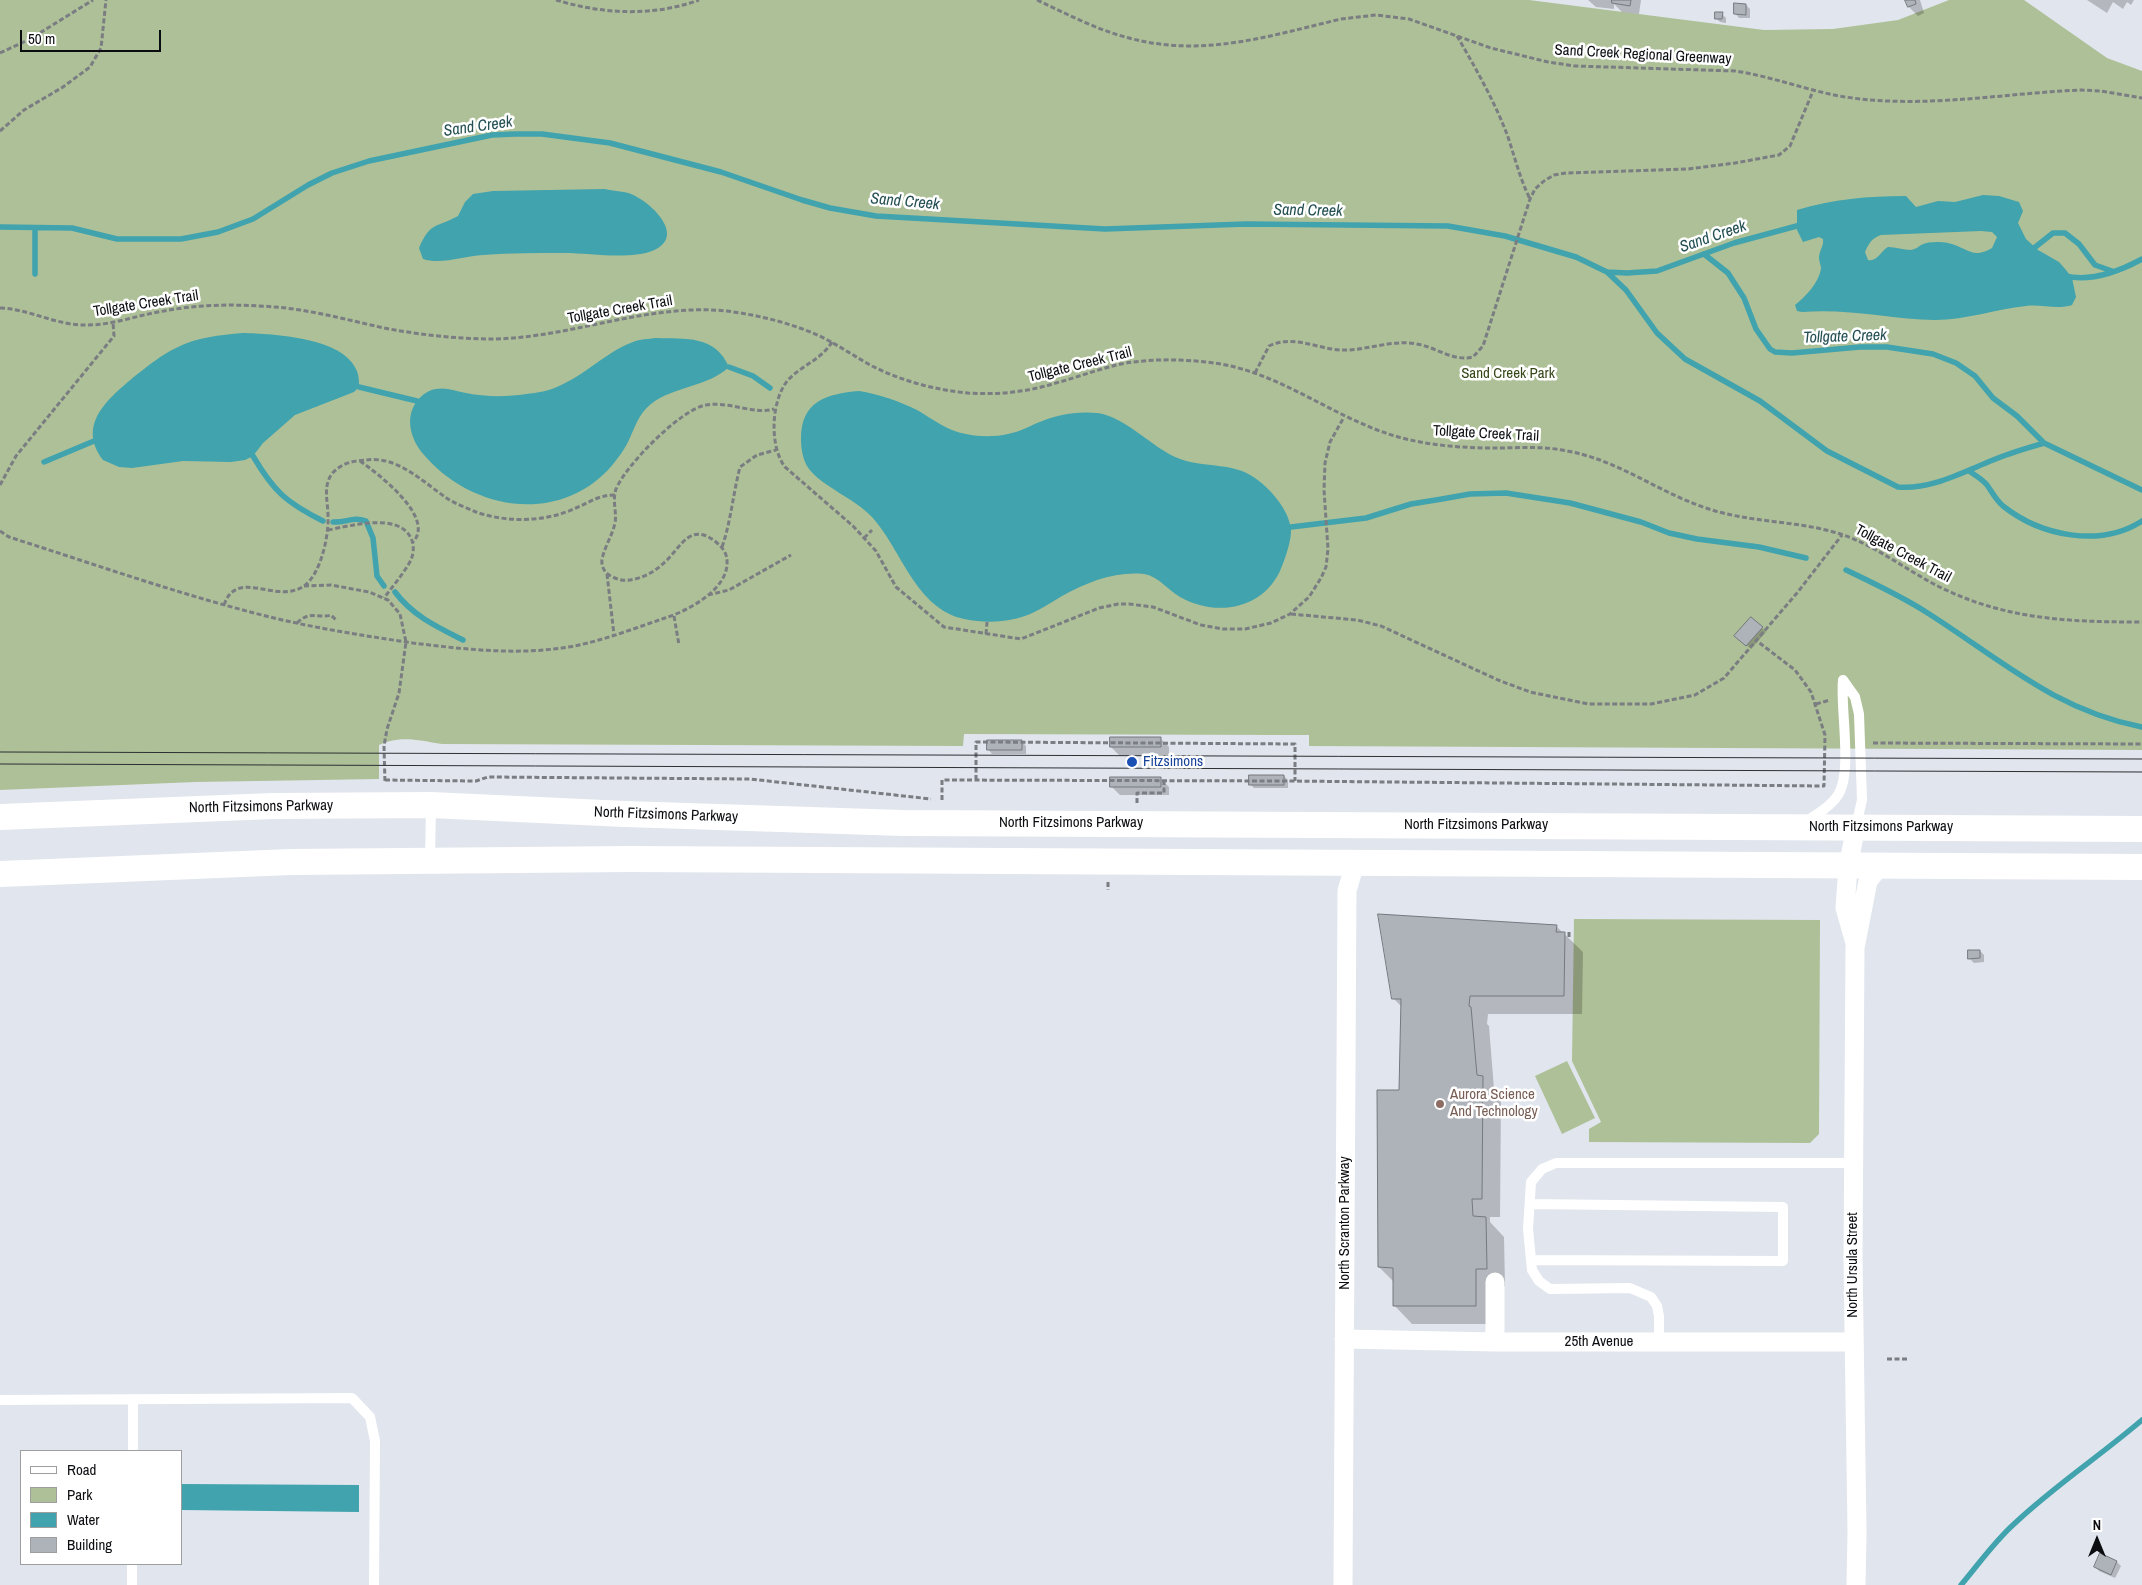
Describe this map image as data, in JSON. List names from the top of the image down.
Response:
{
  "streets": {
    "main road": ["North Fitzsimons Parkway"],
    "street": ["North Scranton Parkway", "North Ursula Street", "25th Avenue"],
    "path": ["Sand Creek Regional Greenway", "Tollgate Creek Trail"]
  },
  "crossings": [
    ["North Fitzsimons Parkway", "North Ursula Street"],
    ["North Scranton Parkway", "25th Avenue"],
    ["North Ursula Street", "25th Avenue"]
  ],
  "water": ["Sand Creek", "Tollgate Creek"],
  "parks": ["Sand Creek Park"],
  "places": ["Fitzsimons", "Aurora Science And Technology"],
  "legend": [
    "Road",
    "Park",
    "Water",
    "Building"
  ],
  "scale_bar": "50 m",
  "north": "top"
}
